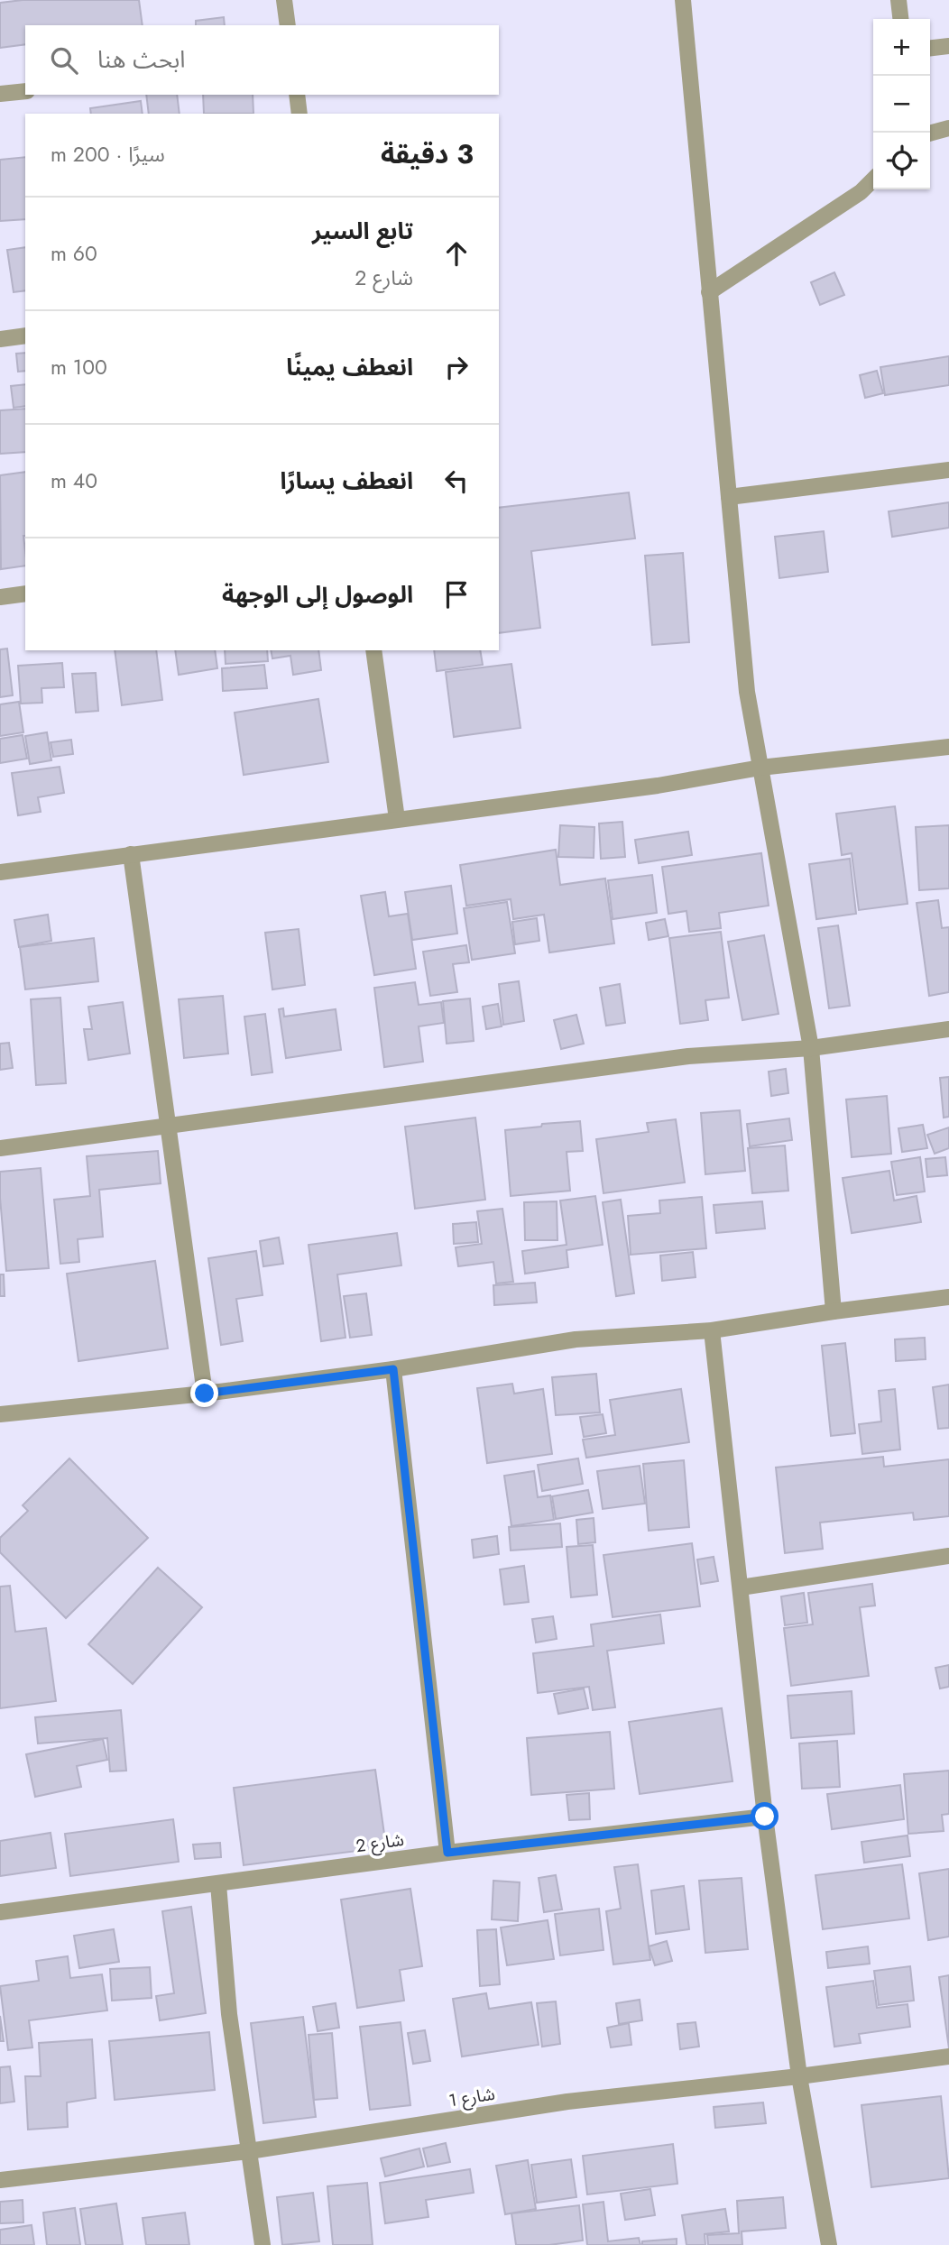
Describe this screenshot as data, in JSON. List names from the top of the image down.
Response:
{
  "streets": {
    "street": ["شارع 2", "شارع 1"]
  },
  "page": {
    "map_buttons": ["+", "−"],
    "search": "ابحث هنا",
    "heading": ["3 دقيقة", "سيرًا · 200 m"],
    "list": [
      ["تابع السير", "شارع 2", "60 m"],
      ["انعطف يمينًا", "100 m"],
      ["انعطف يسارًا", "40 m"],
      "الوصول إلى الوجهة"
    ]
  }
}
